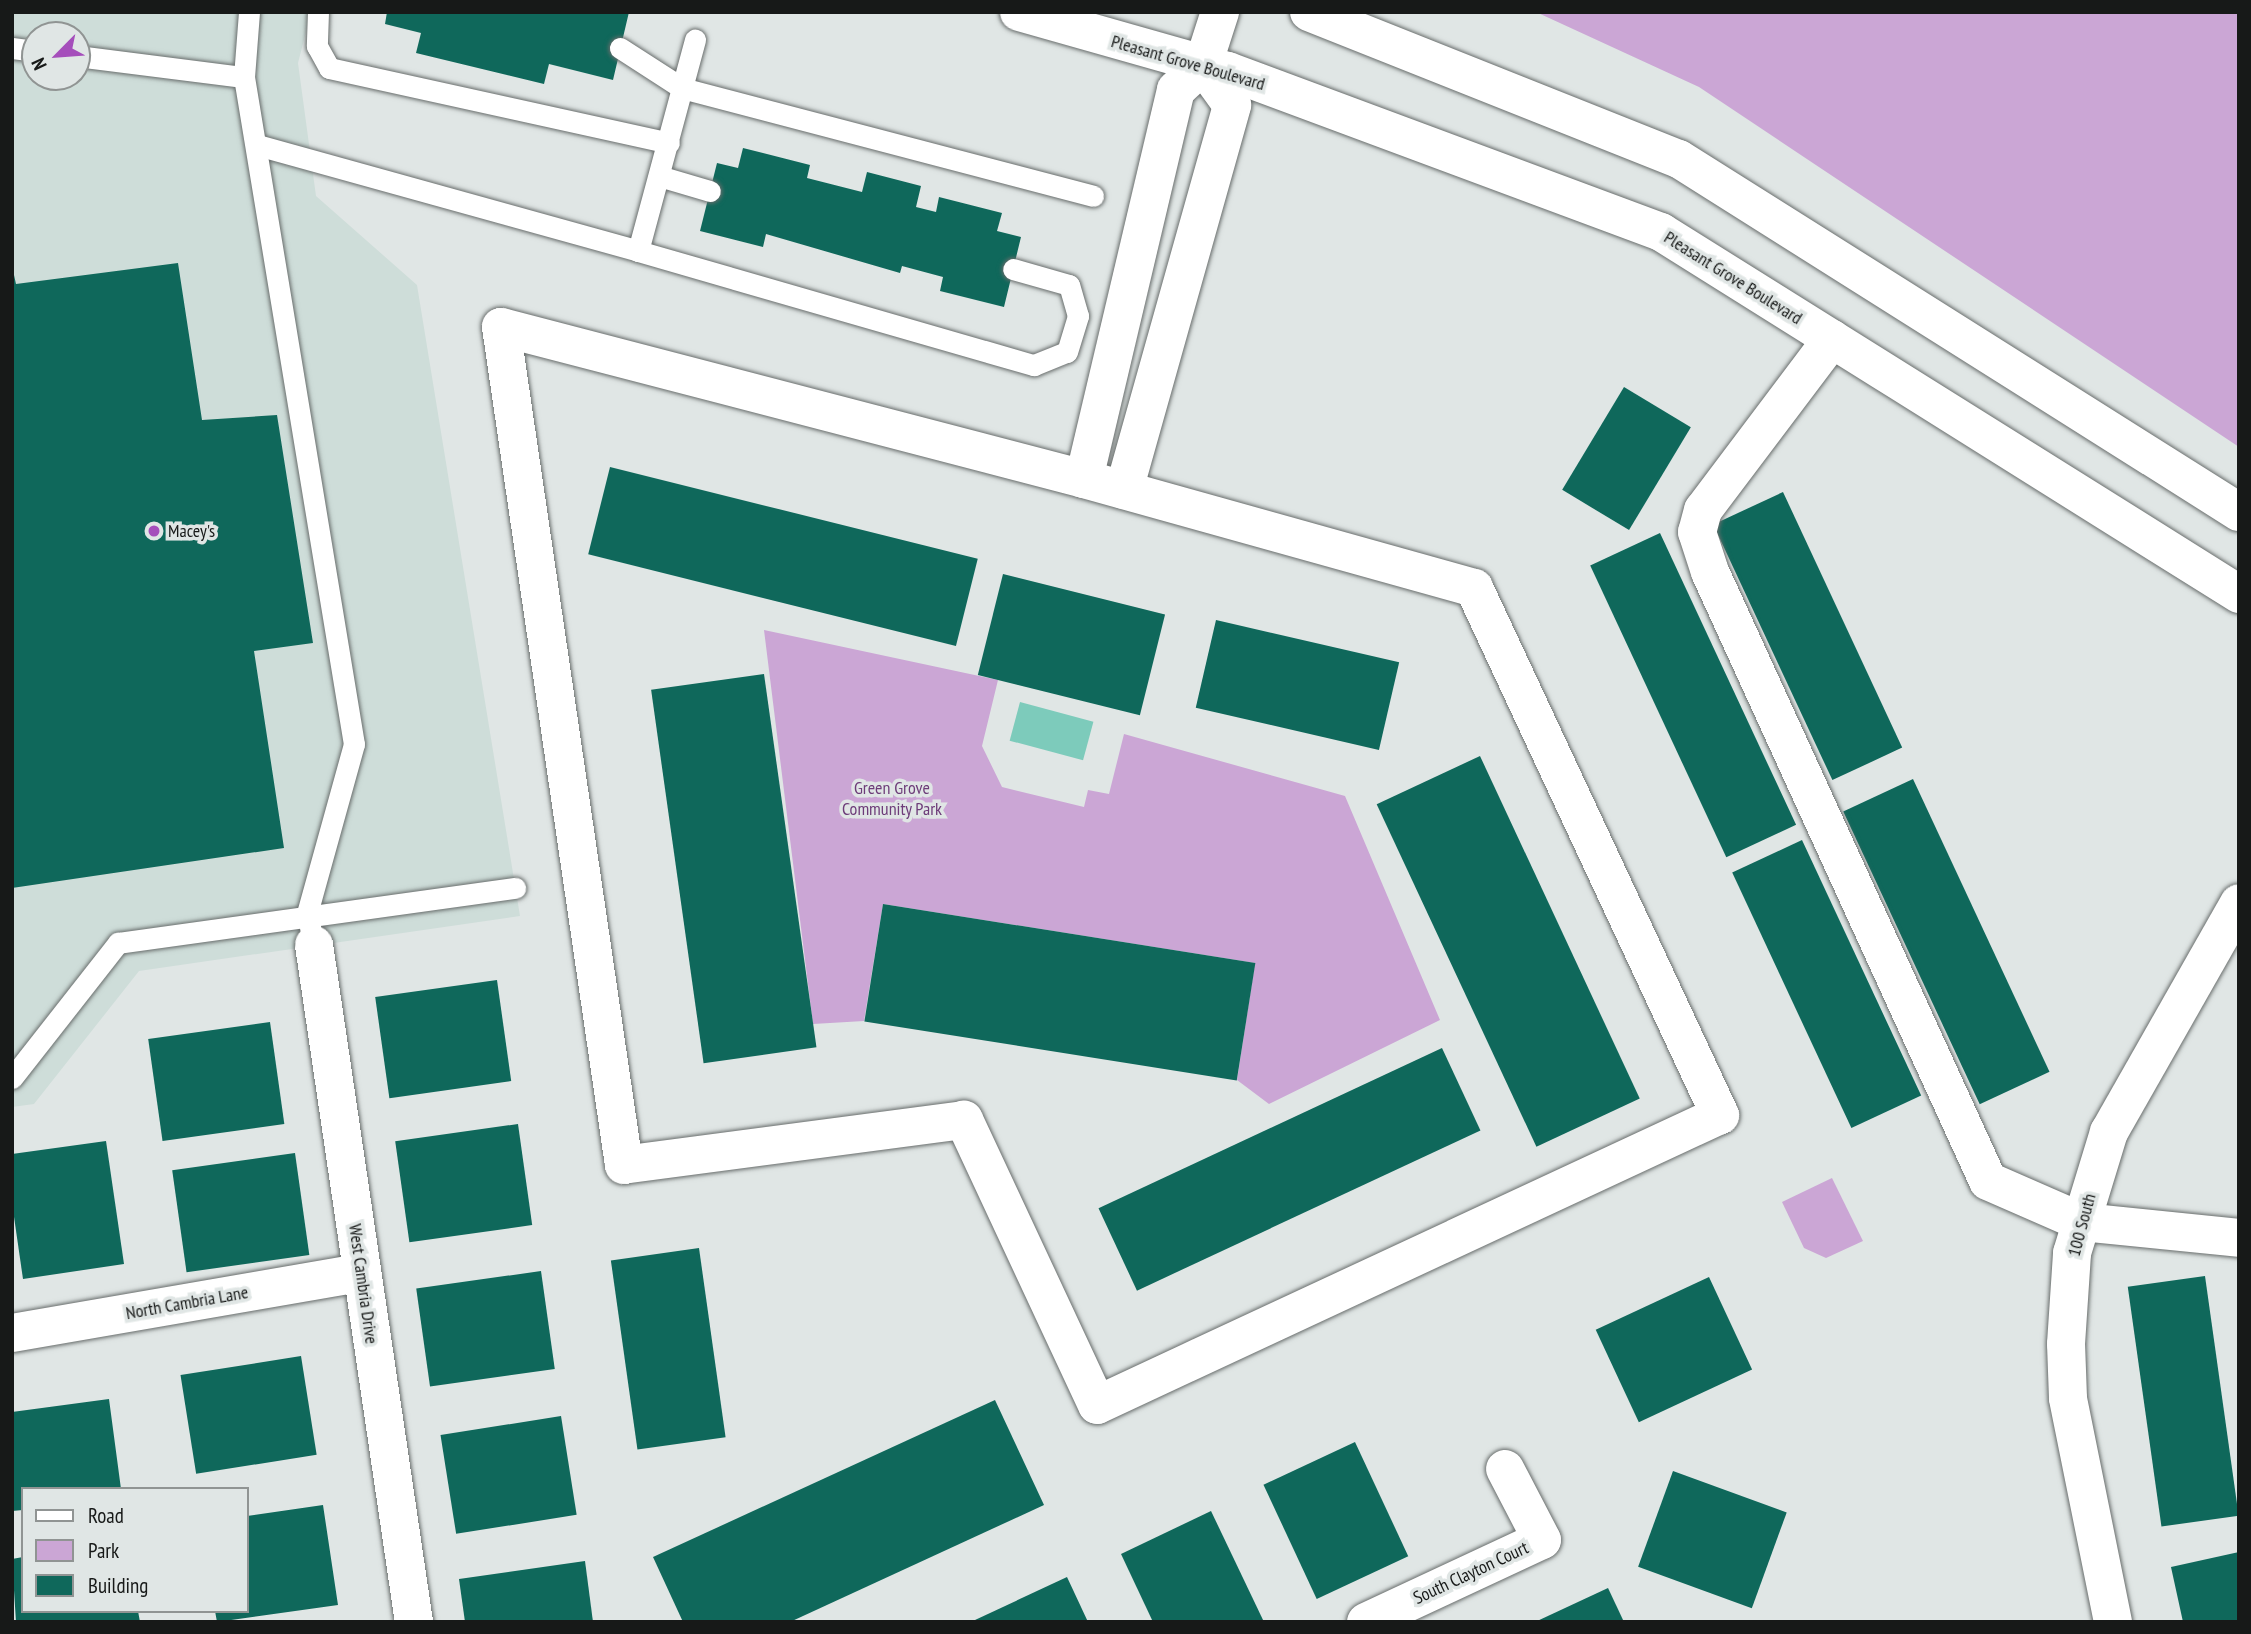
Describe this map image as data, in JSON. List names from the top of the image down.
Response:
{
  "streets": {
    "street": [
      "Pleasant Grove Boulevard",
      "100 South",
      "West Cambria Drive",
      "North Cambria Lane",
      "South Clayton Court"
    ]
  },
  "crossings": [
    ["West Cambria Drive", "North Cambria Lane"]
  ],
  "parks": ["Green Grove Community Park"],
  "places": ["Macey's"],
  "legend": ["Road", "Park", "Building"],
  "north": "bottom left"
}
